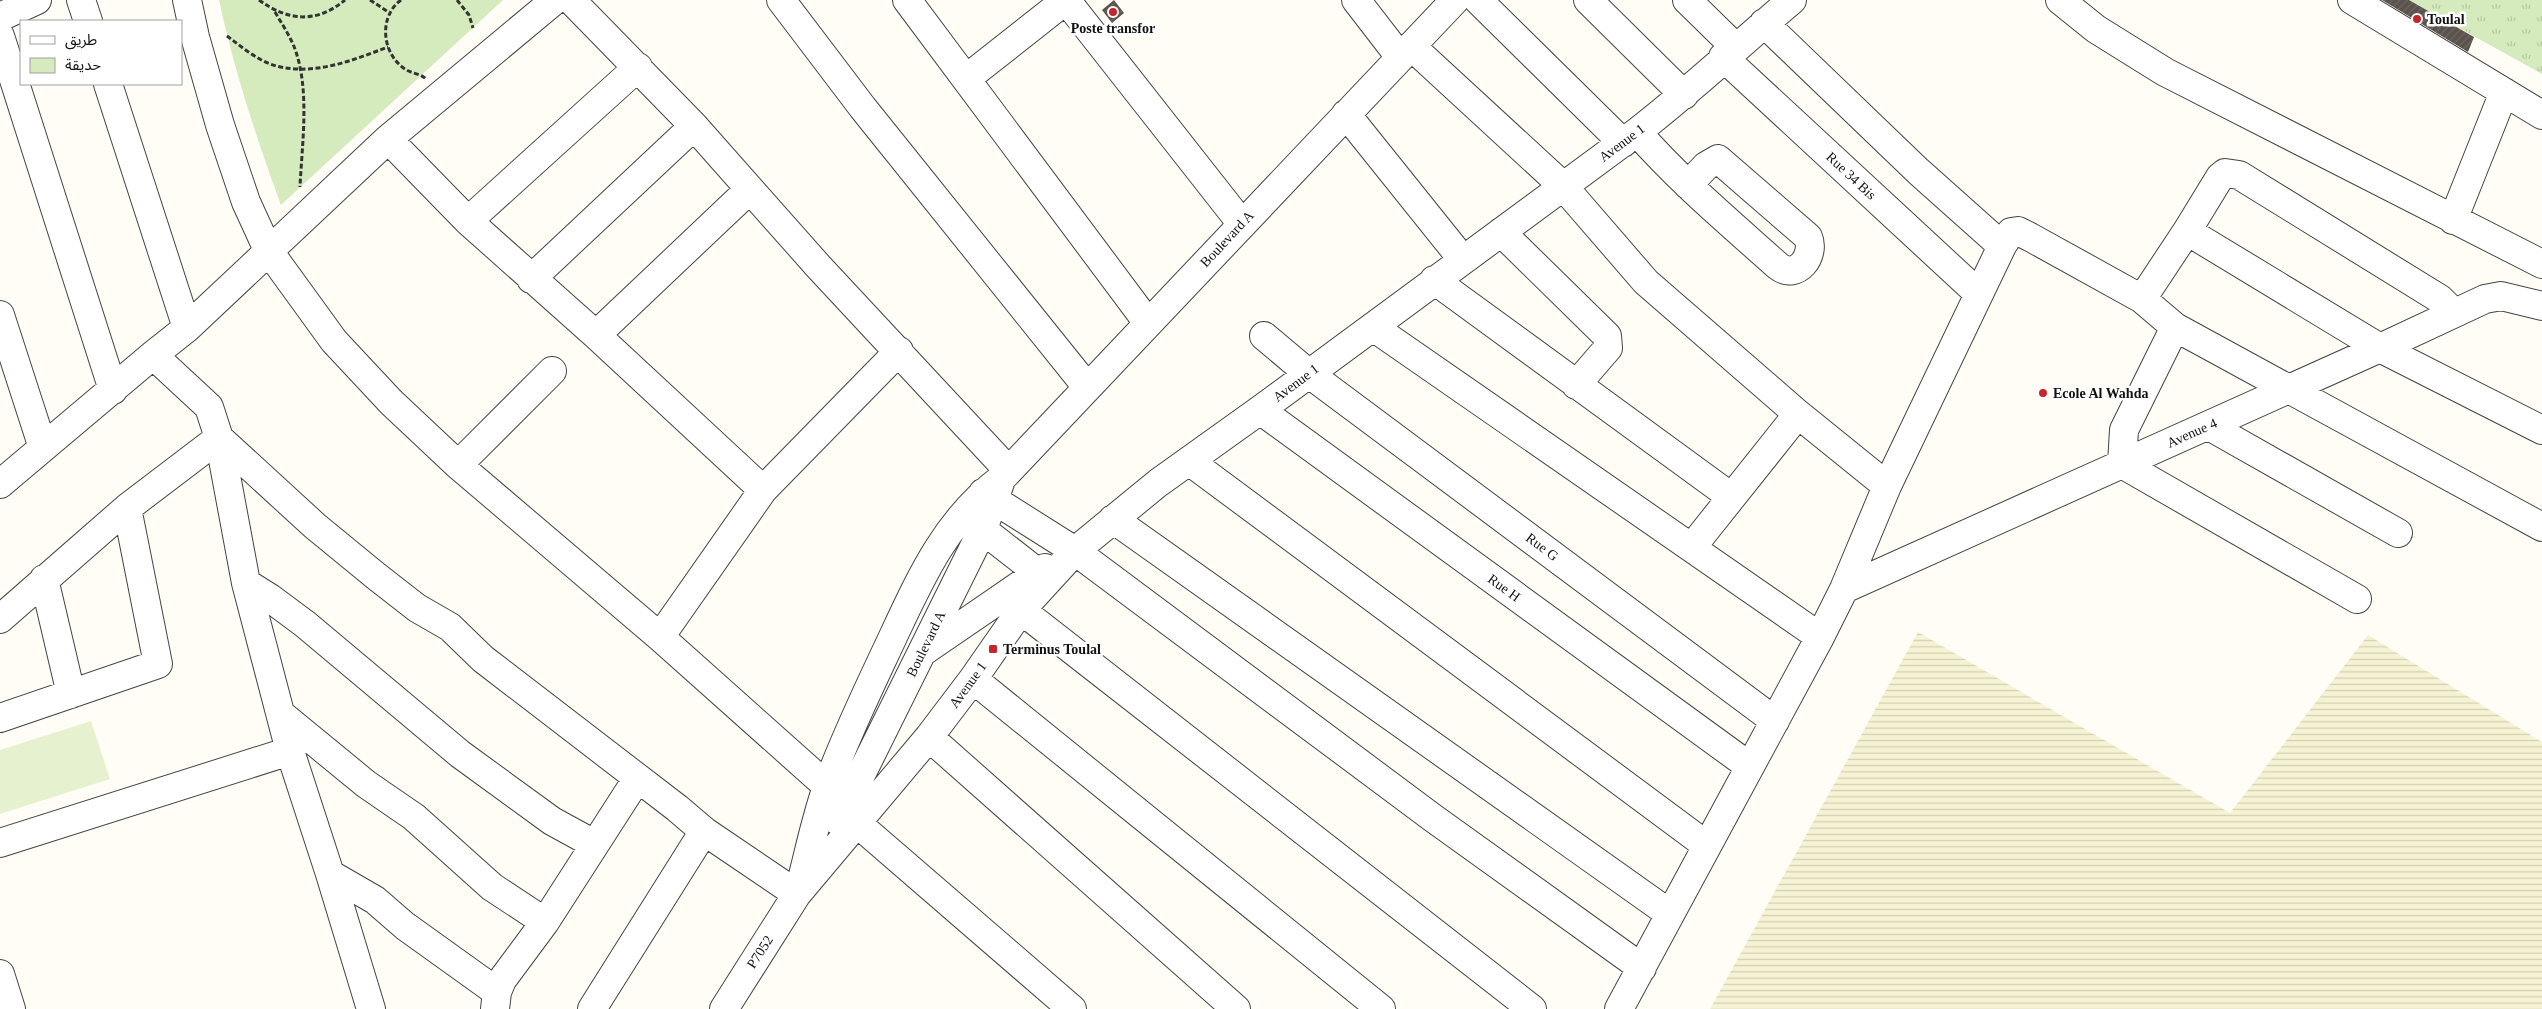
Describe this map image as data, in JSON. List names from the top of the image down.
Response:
{
  "streets": {
    "street": [
      "Avenue 1",
      "Rue 34 Bis",
      "Boulevard A",
      "Avenue 4",
      "Rue G",
      "Rue H",
      "P7052"
    ]
  },
  "crossings": [
    ["Avenue 1", "Rue 34 Bis"],
    ["Avenue 1", "Boulevard A"],
    ["Avenue 1", "Rue G"],
    ["Avenue 1", "Rue H"],
    ["Avenue 1", "P7052"],
    ["Boulevard A", "P7052"]
  ],
  "places": {
    "other": ["Poste transfor", "Toulal", "Ecole Al Wahda"],
    "transit": ["Terminus Toulal"]
  },
  "legend": ["طريق", "حديقة"]
}
